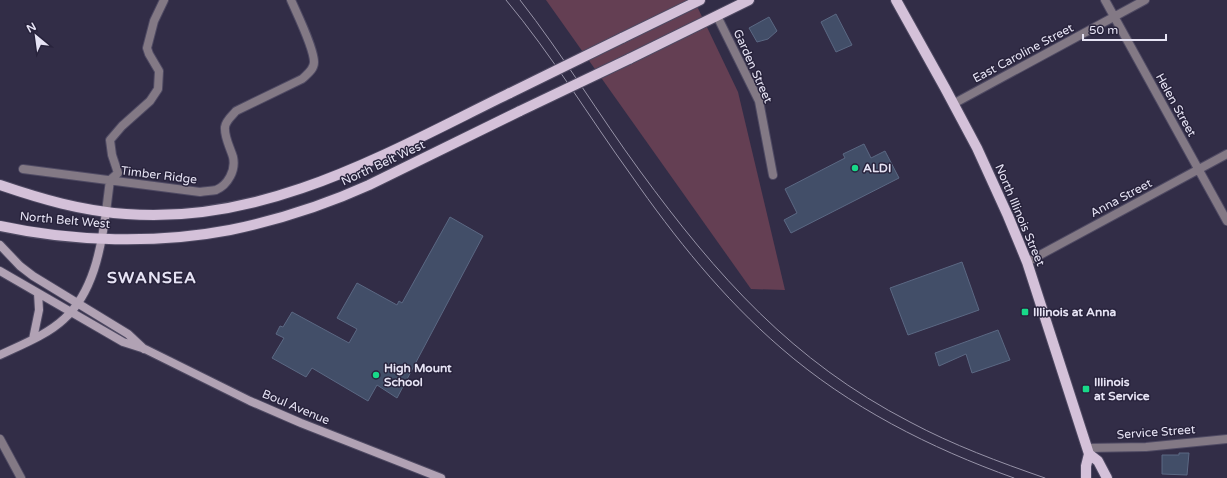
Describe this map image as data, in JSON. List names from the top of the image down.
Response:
{
  "streets": {
    "main road": ["North Belt West", "North Illinois Street"],
    "street": [
      "East Caroline Street",
      "Garden Street",
      "Helen Street",
      "Timber Ridge",
      "Anna Street",
      "Boul Avenue",
      "Service Street"
    ]
  },
  "crossings": [
    ["East Caroline Street", "Helen Street"],
    ["East Caroline Street", "North Illinois Street"],
    ["Garden Street", "North Belt West"],
    ["Helen Street", "Anna Street"],
    ["Anna Street", "North Illinois Street"],
    ["North Illinois Street", "Service Street"]
  ],
  "districts": ["SWANSEA"],
  "places": {
    "other": ["ALDI", "High Mount School"],
    "transit": ["Illinois at Anna", "Illinois at Service"]
  },
  "scale_bar": "50 m",
  "north": "top left"
}
